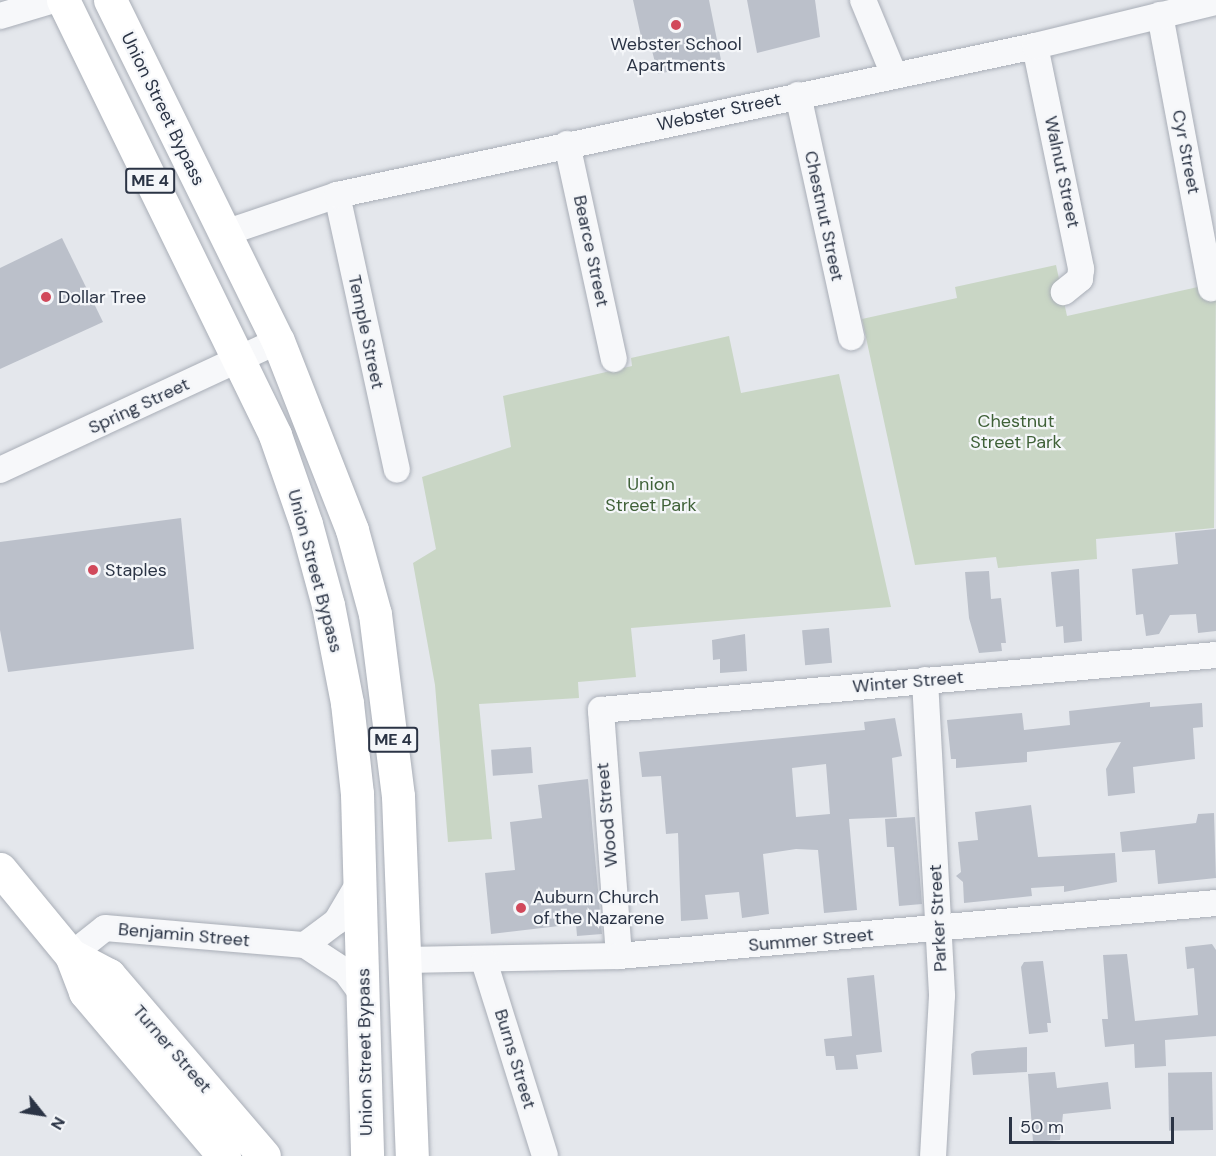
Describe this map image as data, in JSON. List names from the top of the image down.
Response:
{
  "streets": {
    "highway": ["Union Street Bypass", "ME 4", "Turner Street"],
    "street": [
      "Webster Street",
      "Cyr Street",
      "Walnut Street",
      "Chestnut Street",
      "Bearce Street",
      "Temple Street",
      "Spring Street",
      "Winter Street",
      "Wood Street",
      "Parker Street",
      "Benjamin Street",
      "Summer Street",
      "Burns Street"
    ]
  },
  "crossings": [
    ["Union Street Bypass", "Webster Street"],
    ["Union Street Bypass", "Spring Street"],
    ["Union Street Bypass", "Benjamin Street"],
    ["Union Street Bypass", "Summer Street"],
    ["Webster Street", "Cyr Street"],
    ["Webster Street", "Walnut Street"],
    ["Webster Street", "Chestnut Street"],
    ["Webster Street", "Bearce Street"],
    ["Webster Street", "Temple Street"],
    ["Winter Street", "Wood Street"],
    ["Winter Street", "Parker Street"],
    ["Wood Street", "Summer Street"],
    ["Parker Street", "Summer Street"],
    ["Benjamin Street", "Turner Street"],
    ["Summer Street", "Burns Street"]
  ],
  "parks": ["Chestnut Street Park", "Union Street Park"],
  "places": [
    "Webster School Apartments",
    "Dollar Tree",
    "Staples",
    "Auburn Church of the Nazarene"
  ],
  "scale_bar": "50 m",
  "north": "bottom right"
}
